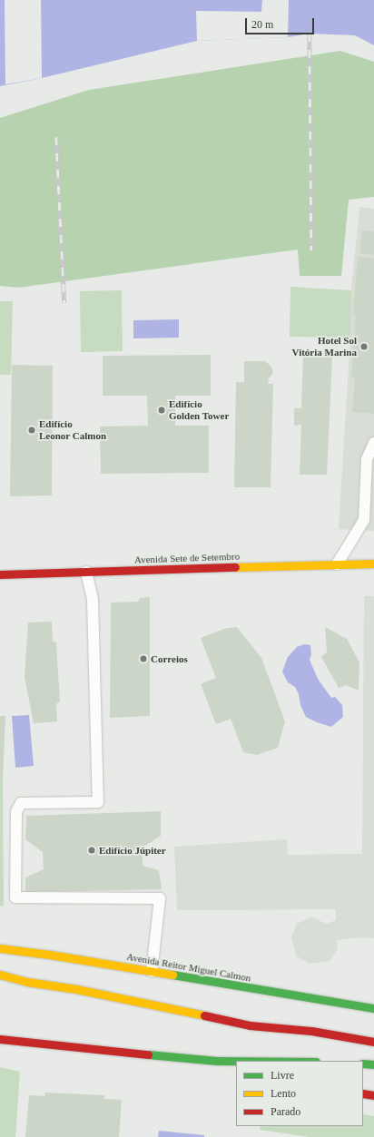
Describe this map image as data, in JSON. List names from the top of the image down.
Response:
{
  "streets": {
    "main road": ["Avenida Sete de Setembro", "Avenida Reitor Miguel Calmon"]
  },
  "places": [
    "Hotel Sol Vitória Marina",
    "Edifício Golden Tower",
    "Edifício Leonor Calmon",
    "Correios",
    "Edifício Júpiter"
  ],
  "legend": ["Livre", "Lento", "Parado"],
  "scale_bar": "20 m"
}
